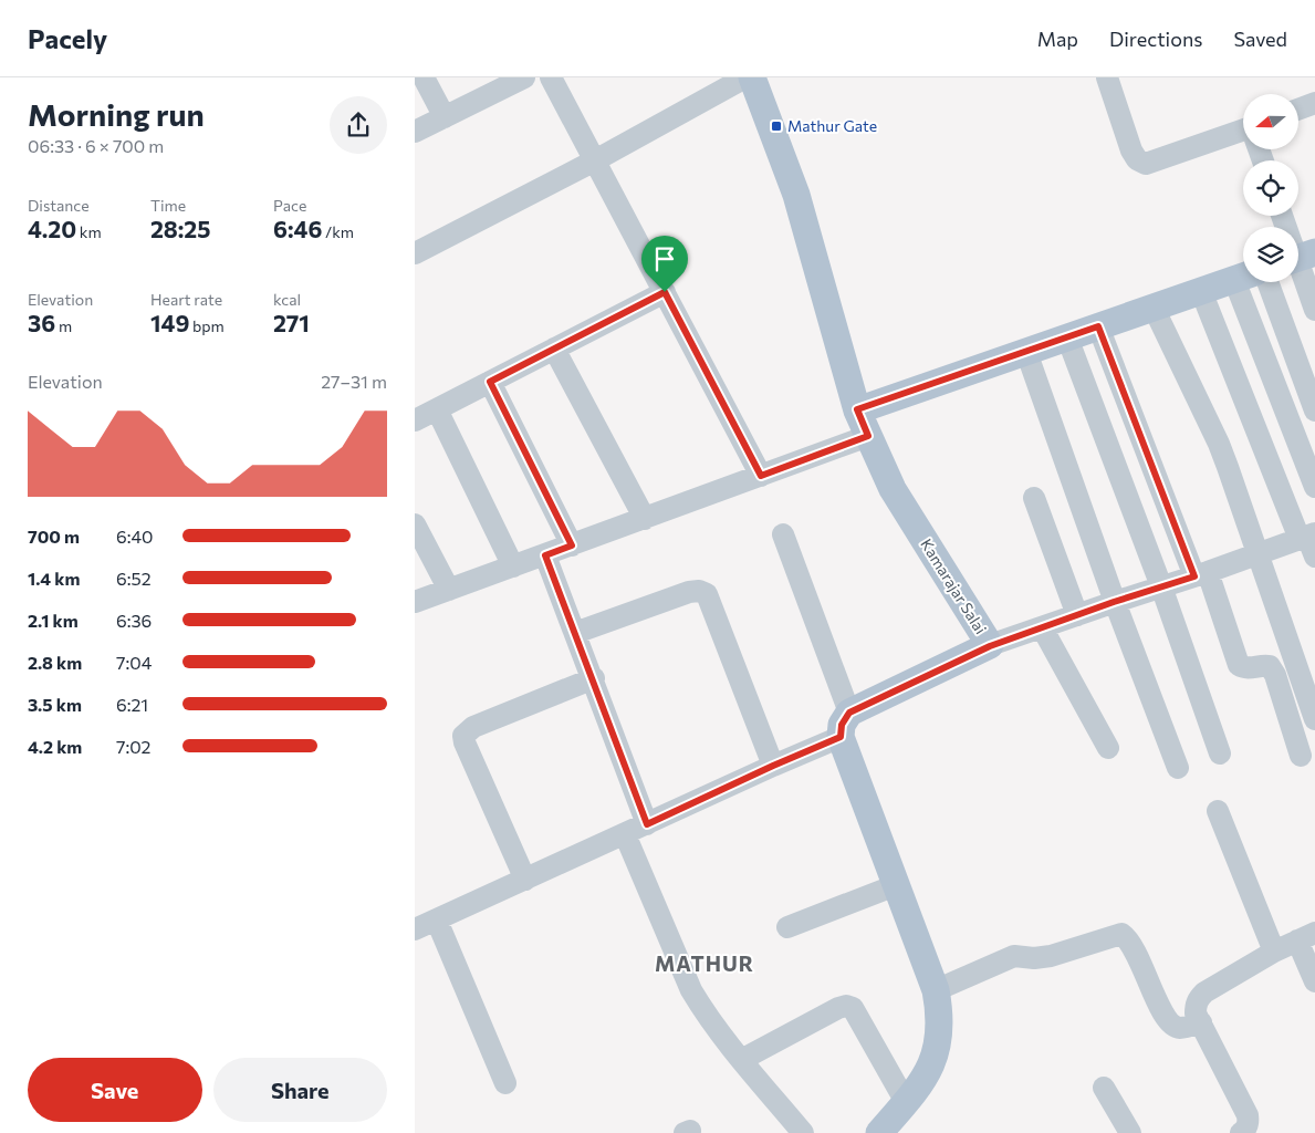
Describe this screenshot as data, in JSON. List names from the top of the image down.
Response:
{
  "streets": {
    "main road": ["Kamarajar Salai"]
  },
  "districts": ["MATHUR"],
  "places": {
    "transit": ["Mathur Gate"]
  },
  "north": "left",
  "page": {
    "header": "Pacely",
    "nav": ["Map", "Directions", "Saved"],
    "heading": ["Morning run", "06:33 · 6 × 700 m"],
    "stats": [
      ["Distance", "4.20 km"],
      ["Time", "28:25"],
      ["Pace", "6:46 /km"],
      ["Elevation", "36 m"],
      ["Heart rate", "149 bpm"],
      ["kcal", "271"]
    ],
    "chart": ["Elevation", "27–31 m"],
    "list": [
      {
        "name": "700 m",
        "note": "6:40"
      },
      {
        "name": "1.4 km",
        "note": "6:52"
      },
      {
        "name": "2.1 km",
        "note": "6:36"
      },
      {
        "name": "2.8 km",
        "note": "7:04"
      },
      {
        "name": "3.5 km",
        "note": "6:21"
      },
      {
        "name": "4.2 km",
        "note": "7:02"
      }
    ],
    "buttons": ["Save", "Share"]
  }
}
